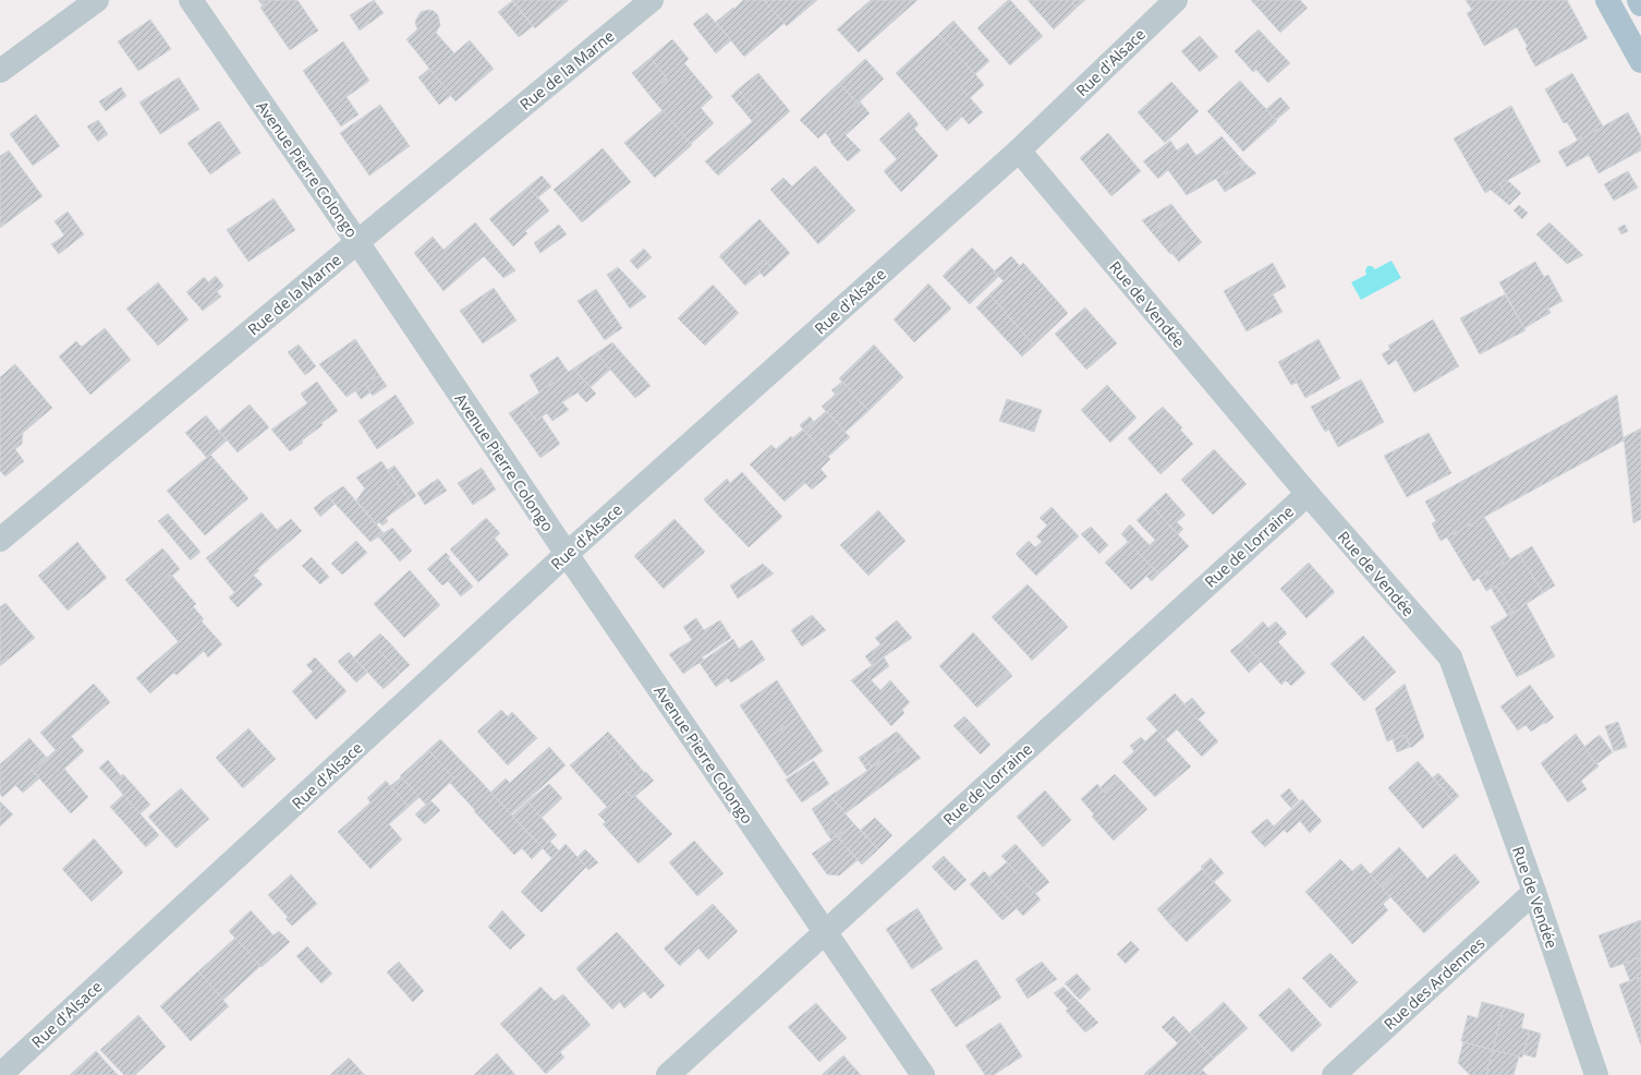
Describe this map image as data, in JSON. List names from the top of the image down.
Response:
{
  "streets": {
    "street": [
      "Rue d'Alsace",
      "Rue de la Marne",
      "Avenue Pierre Colongo",
      "Rue de Vendée",
      "Rue de Lorraine",
      "Rue des Ardennes"
    ]
  },
  "crossings": [
    ["Rue d'Alsace", "Avenue Pierre Colongo"],
    ["Rue d'Alsace", "Rue de Vendée"],
    ["Rue de la Marne", "Avenue Pierre Colongo"],
    ["Avenue Pierre Colongo", "Rue de Lorraine"],
    ["Rue de Vendée", "Rue de Lorraine"],
    ["Rue de Vendée", "Rue des Ardennes"]
  ]
}
